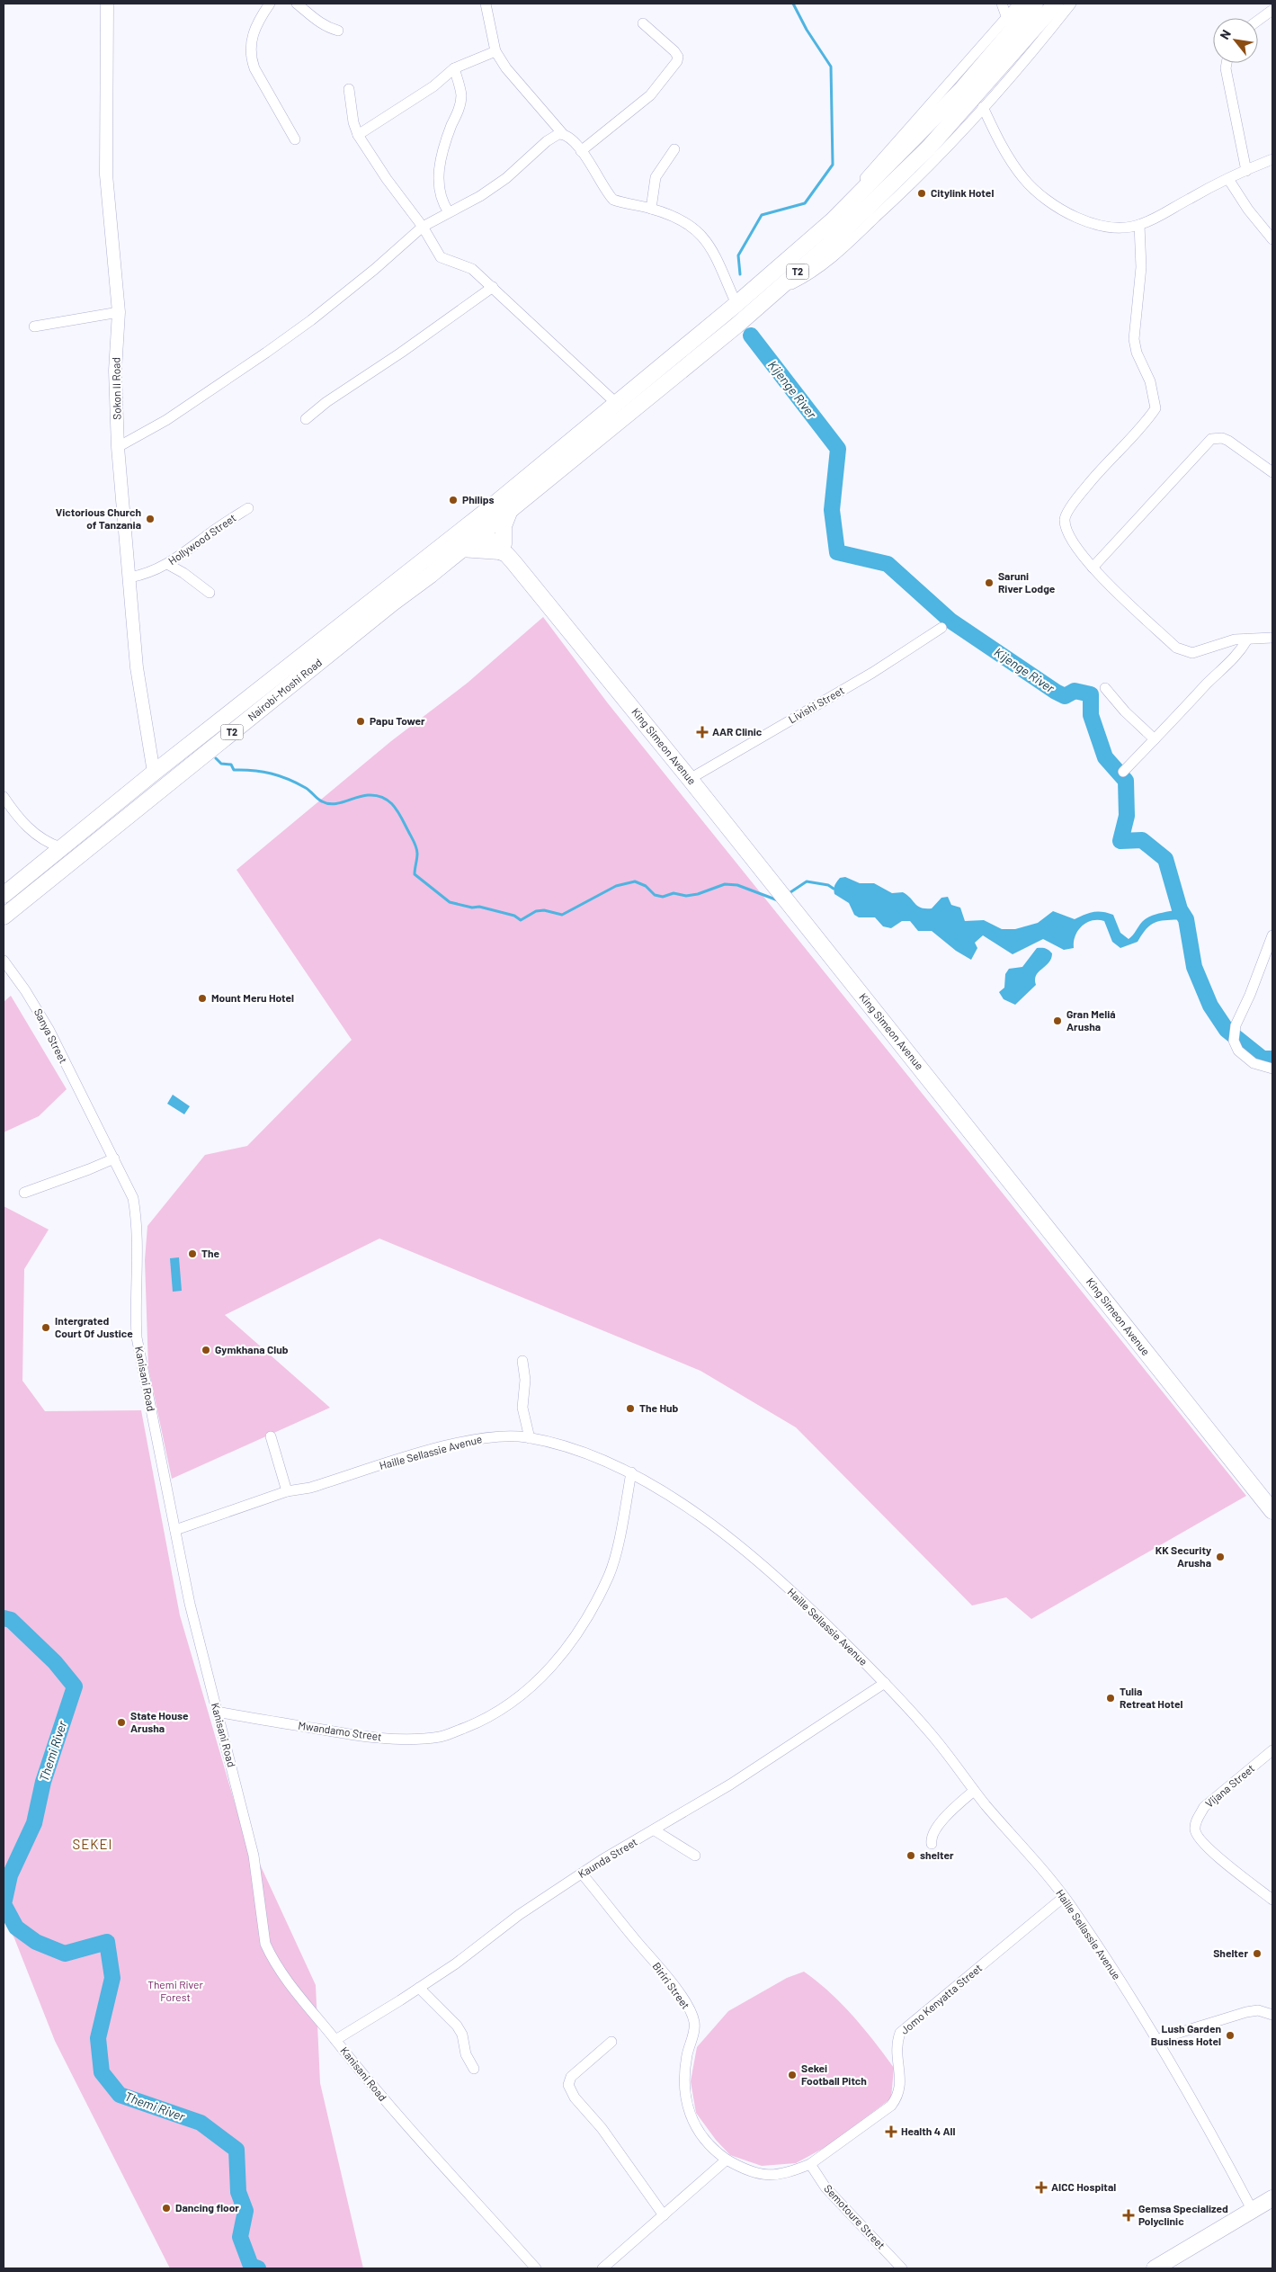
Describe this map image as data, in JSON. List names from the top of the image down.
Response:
{
  "streets": {
    "main road": ["T2", "Nairobi-Moshi Road", "King Simeon Avenue"],
    "street": [
      "Sokon II Road",
      "Hollywood Street",
      "Livishi Street",
      "Sanya Street",
      "Kanisani Road",
      "Haille Sellassie Avenue",
      "Mwandamo Street",
      "Vijana Street",
      "Kaunda Street",
      "Biriri Street",
      "Jomo Kenyatta Street",
      "Semotoure Street"
    ]
  },
  "crossings": [
    ["T2", "Nairobi-Moshi Road"],
    ["T2", "King Simeon Avenue"],
    ["Sokon II Road", "Hollywood Street"],
    ["Sokon II Road", "Nairobi-Moshi Road"],
    ["Nairobi-Moshi Road", "King Simeon Avenue"],
    ["Livishi Street", "King Simeon Avenue"],
    ["Sanya Street", "Kanisani Road"],
    ["Kanisani Road", "Haille Sellassie Avenue"],
    ["Kanisani Road", "Mwandamo Street"],
    ["Kanisani Road", "Kaunda Street"],
    ["Haille Sellassie Avenue", "Mwandamo Street"],
    ["Haille Sellassie Avenue", "Kaunda Street"],
    ["Haille Sellassie Avenue", "Jomo Kenyatta Street"],
    ["Kaunda Street", "Biriri Street"],
    ["Biriri Street", "Jomo Kenyatta Street"],
    ["Jomo Kenyatta Street", "Semotoure Street"]
  ],
  "districts": ["SEKEI"],
  "water": ["Kijenge River", "Themi River"],
  "parks": ["Themi River Forest"],
  "places": {
    "other": [
      "Citylink Hotel",
      "Philips",
      "Victorious Church of Tanzania",
      "Saruni River Lodge",
      "Papu Tower",
      "Mount Meru Hotel",
      "Gran Meliá Arusha",
      "The",
      "Intergrated Court Of Justice",
      "Gymkhana Club",
      "The Hub",
      "KK Security Arusha",
      "Tulia Retreat Hotel",
      "State House Arusha",
      "shelter",
      "Shelter",
      "Lush Garden Business Hotel",
      "Sekei Football Pitch",
      "Dancing floor"
    ],
    "health": [
      "AAR Clinic",
      "Health 4 All",
      "AICC Hospital",
      "Gemsa Specialized Polyclinic"
    ]
  },
  "north": "top left"
}
